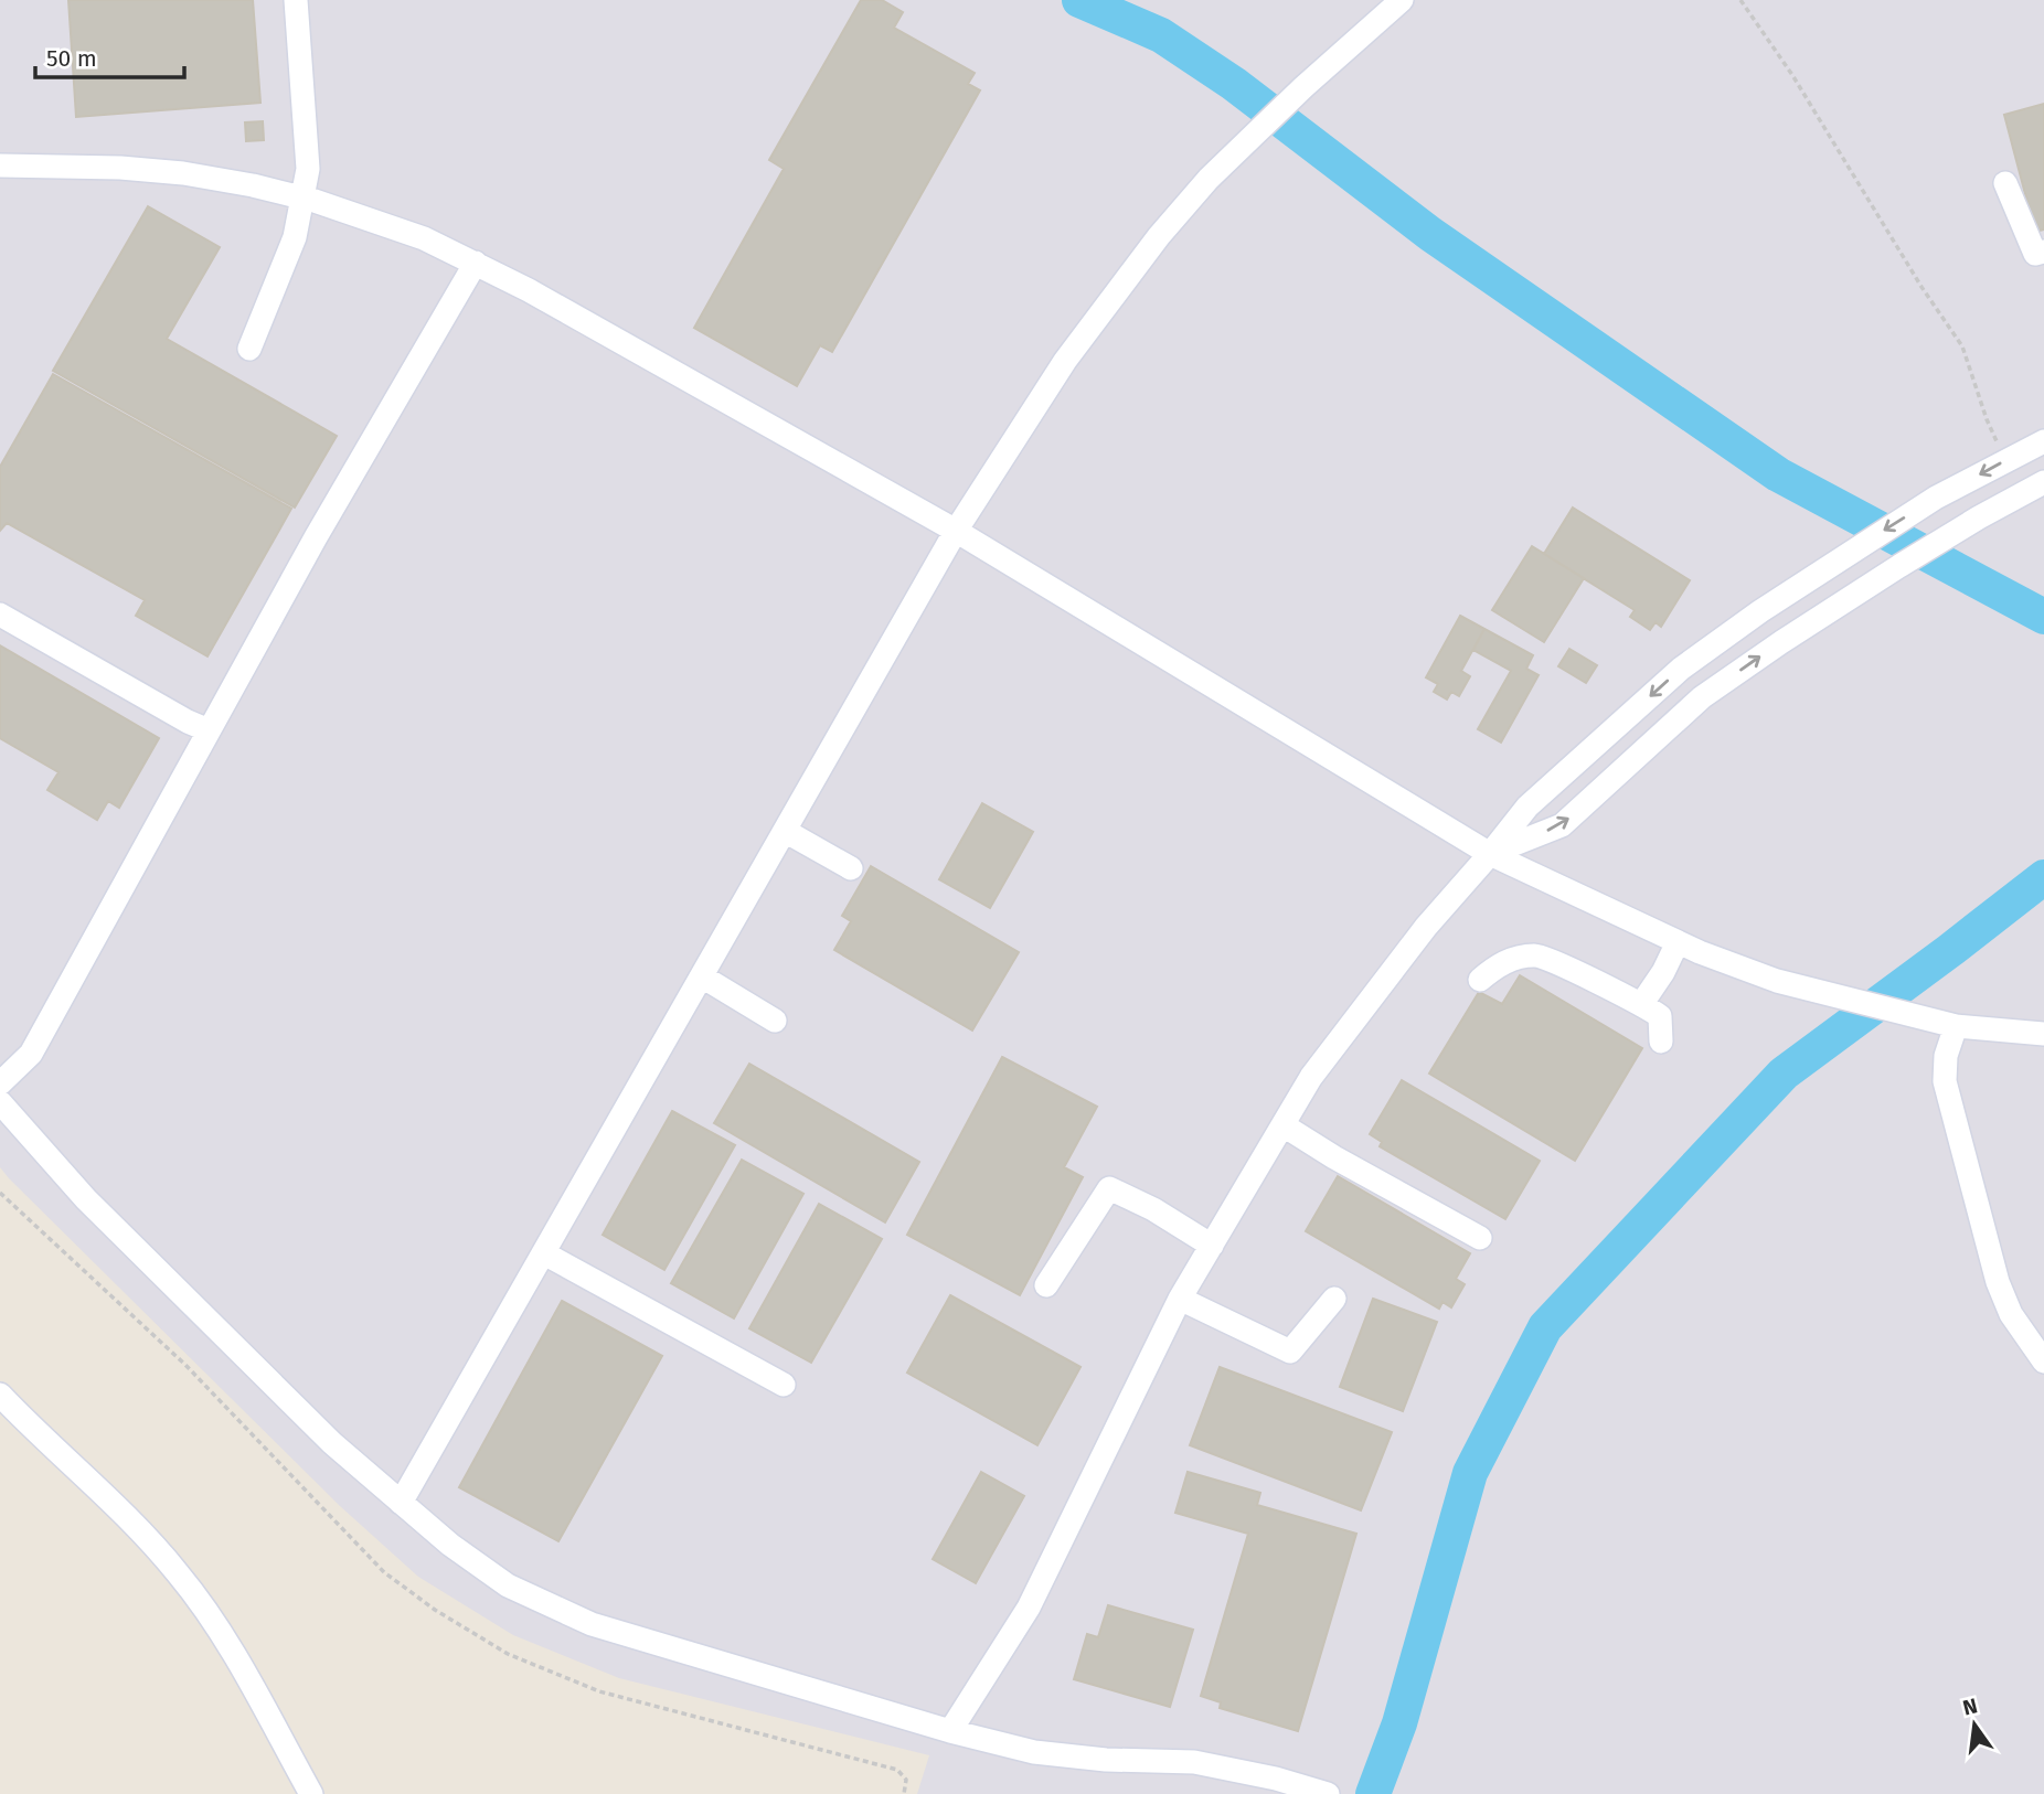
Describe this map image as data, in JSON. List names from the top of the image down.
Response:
{
  "scale_bar": "50 m",
  "north": "top"
}
